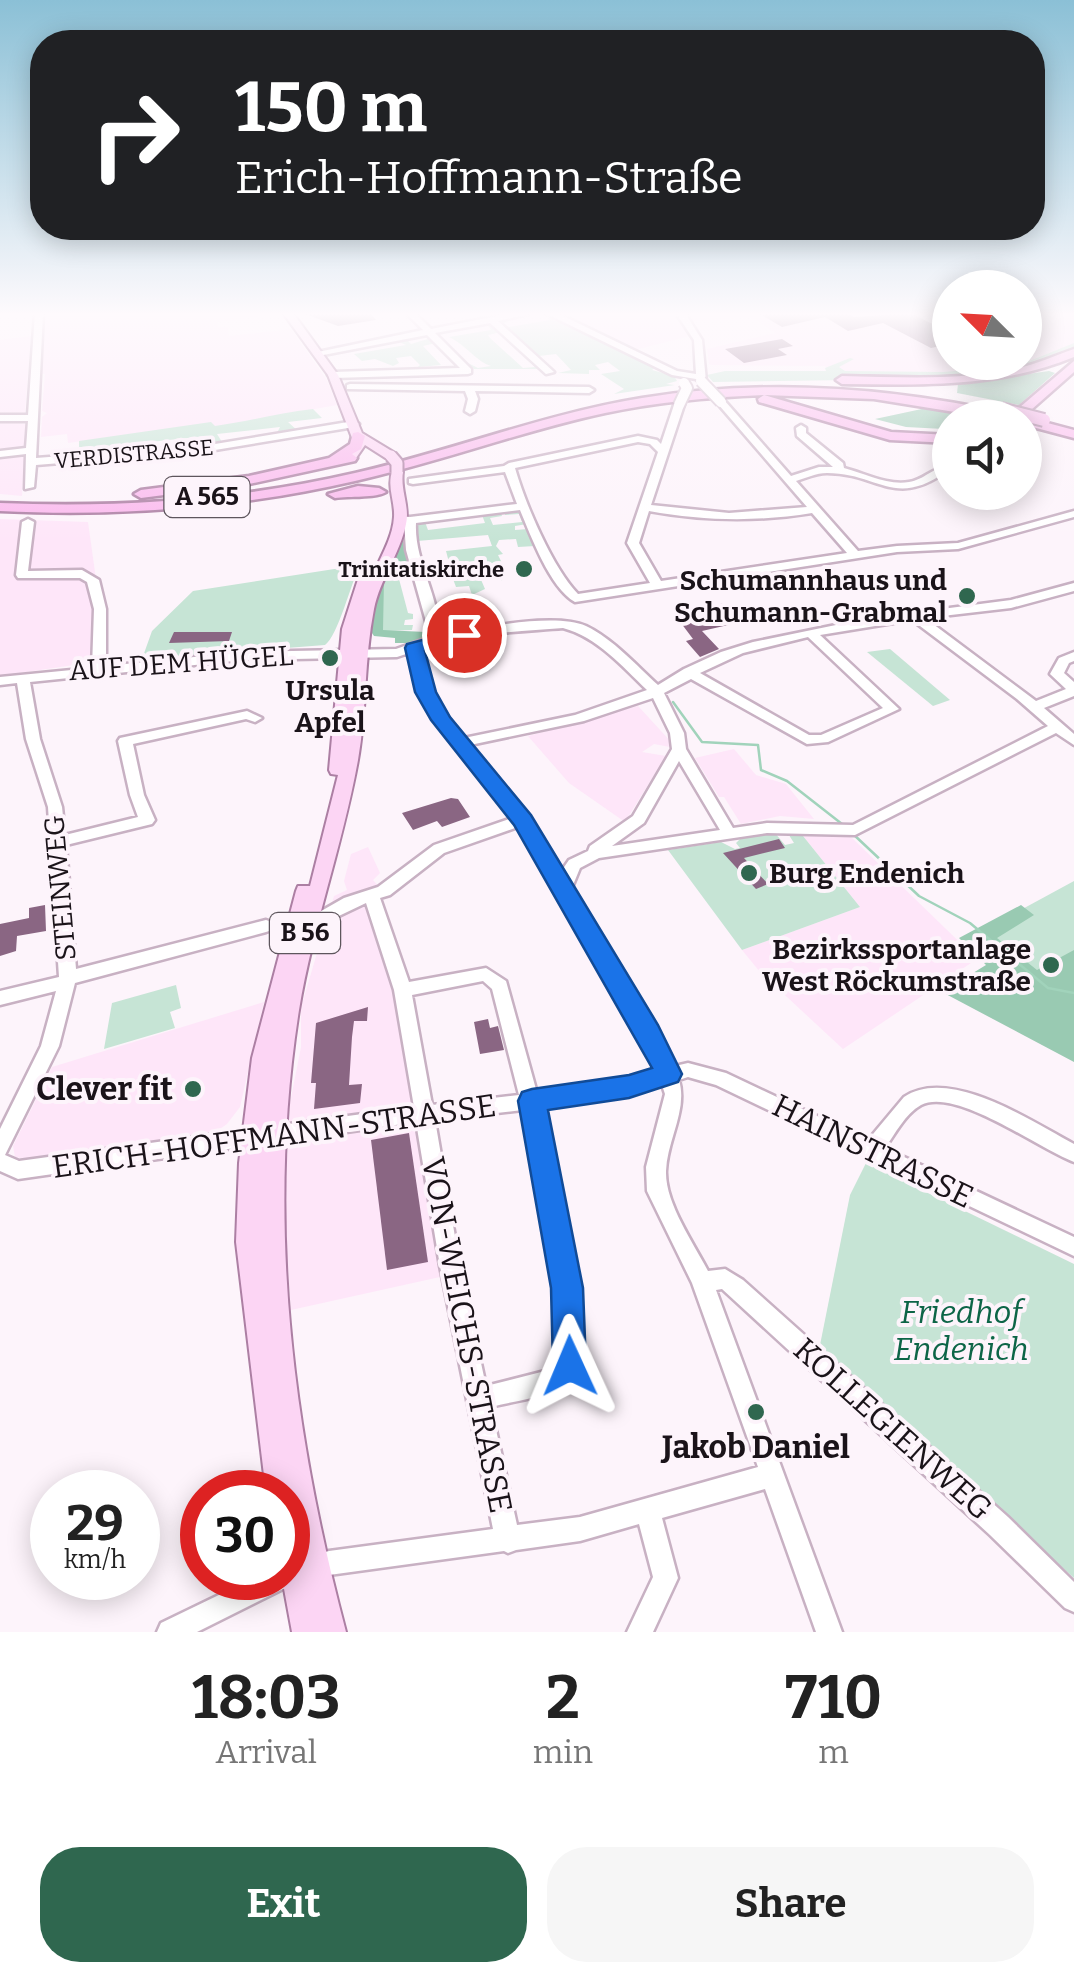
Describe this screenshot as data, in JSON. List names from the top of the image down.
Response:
{
  "streets": {
    "highway": ["A 565"],
    "main road": ["B 56"],
    "street": [
      "VERDISTRASSE",
      "AUF DEM HÜGEL",
      "STEINWEG",
      "ERICH-HOFFMANN-STRASSE",
      "HAINSTRASSE",
      "VON-WEICHS-STRASSE",
      "KOLLEGIENWEG"
    ]
  },
  "crossings": [
    ["VERDISTRASSE", "B 56"],
    ["AUF DEM HÜGEL", "STEINWEG"],
    ["AUF DEM HÜGEL", "B 56"],
    ["B 56", "ERICH-HOFFMANN-STRASSE"],
    ["ERICH-HOFFMANN-STRASSE", "HAINSTRASSE"],
    ["ERICH-HOFFMANN-STRASSE", "VON-WEICHS-STRASSE"]
  ],
  "parks": ["Friedhof Endenich"],
  "places": [
    "Trinitatiskirche",
    "Schumannhaus und Schumann-Grabmal",
    "Ursula Apfel",
    "Burg Endenich",
    "Bezirkssportanlage West Röckumstraße",
    "Clever fit",
    "Jakob Daniel"
  ],
  "north": "top left",
  "page": {
    "turn": ["150 m", "Erich-Hoffmann-Straße"],
    "speed": "29 km/h",
    "limit": "30",
    "eta": [
      "18:03",
      "Arrival",
      "2",
      "min",
      "710",
      "m"
    ],
    "buttons": ["Exit", "Share"]
  }
}
